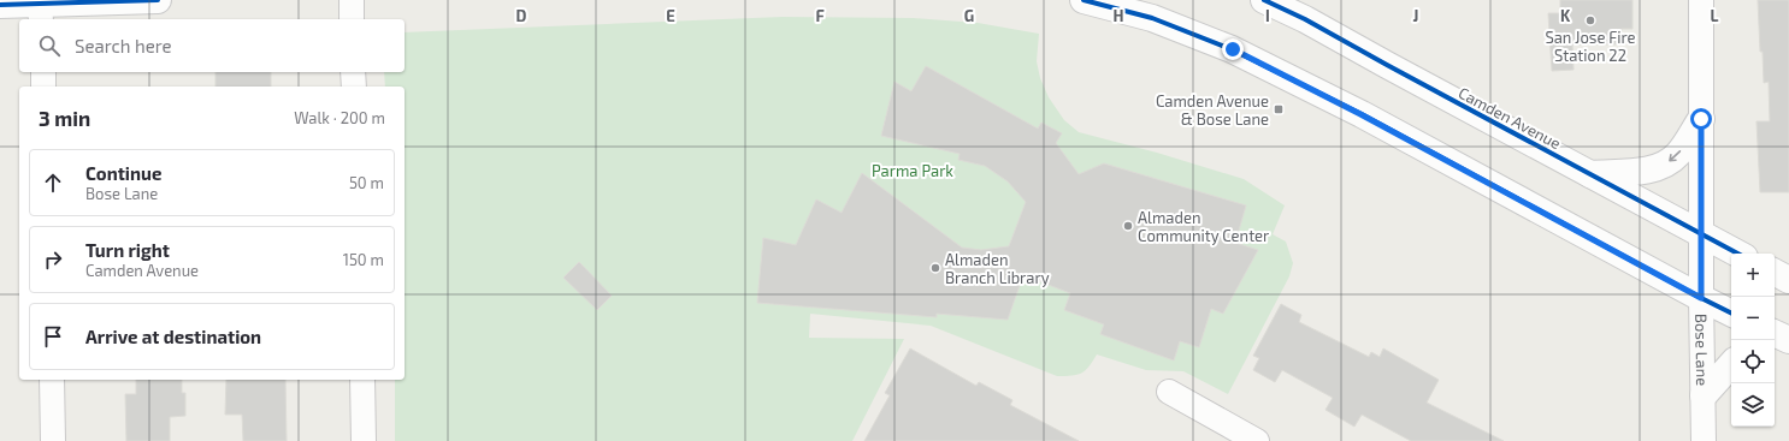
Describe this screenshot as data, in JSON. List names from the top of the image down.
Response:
{
  "streets": {
    "main road": ["Camden Avenue"],
    "street": ["Bose Lane"]
  },
  "crossings": [
    ["Camden Avenue", "Bose Lane"]
  ],
  "parks": ["Parma Park"],
  "places": {
    "other": ["San Jose Fire Station 22", "Almaden Community Center", "Almaden Branch Library"],
    "transit": ["Camden Avenue & Bose Lane"]
  },
  "page": {
    "search": "Search here",
    "heading": ["3 min", "Walk · 200 m"],
    "list": [
      ["Continue", "Bose Lane", "50 m"],
      ["Turn right", "Camden Avenue", "150 m"],
      "Arrive at destination"
    ],
    "map_buttons": ["+", "−"]
  },
  "grid": {
    "columns": [
      "D",
      "E",
      "F",
      "G",
      "H",
      "I",
      "J",
      "K",
      "L"
    ]
  }
}
